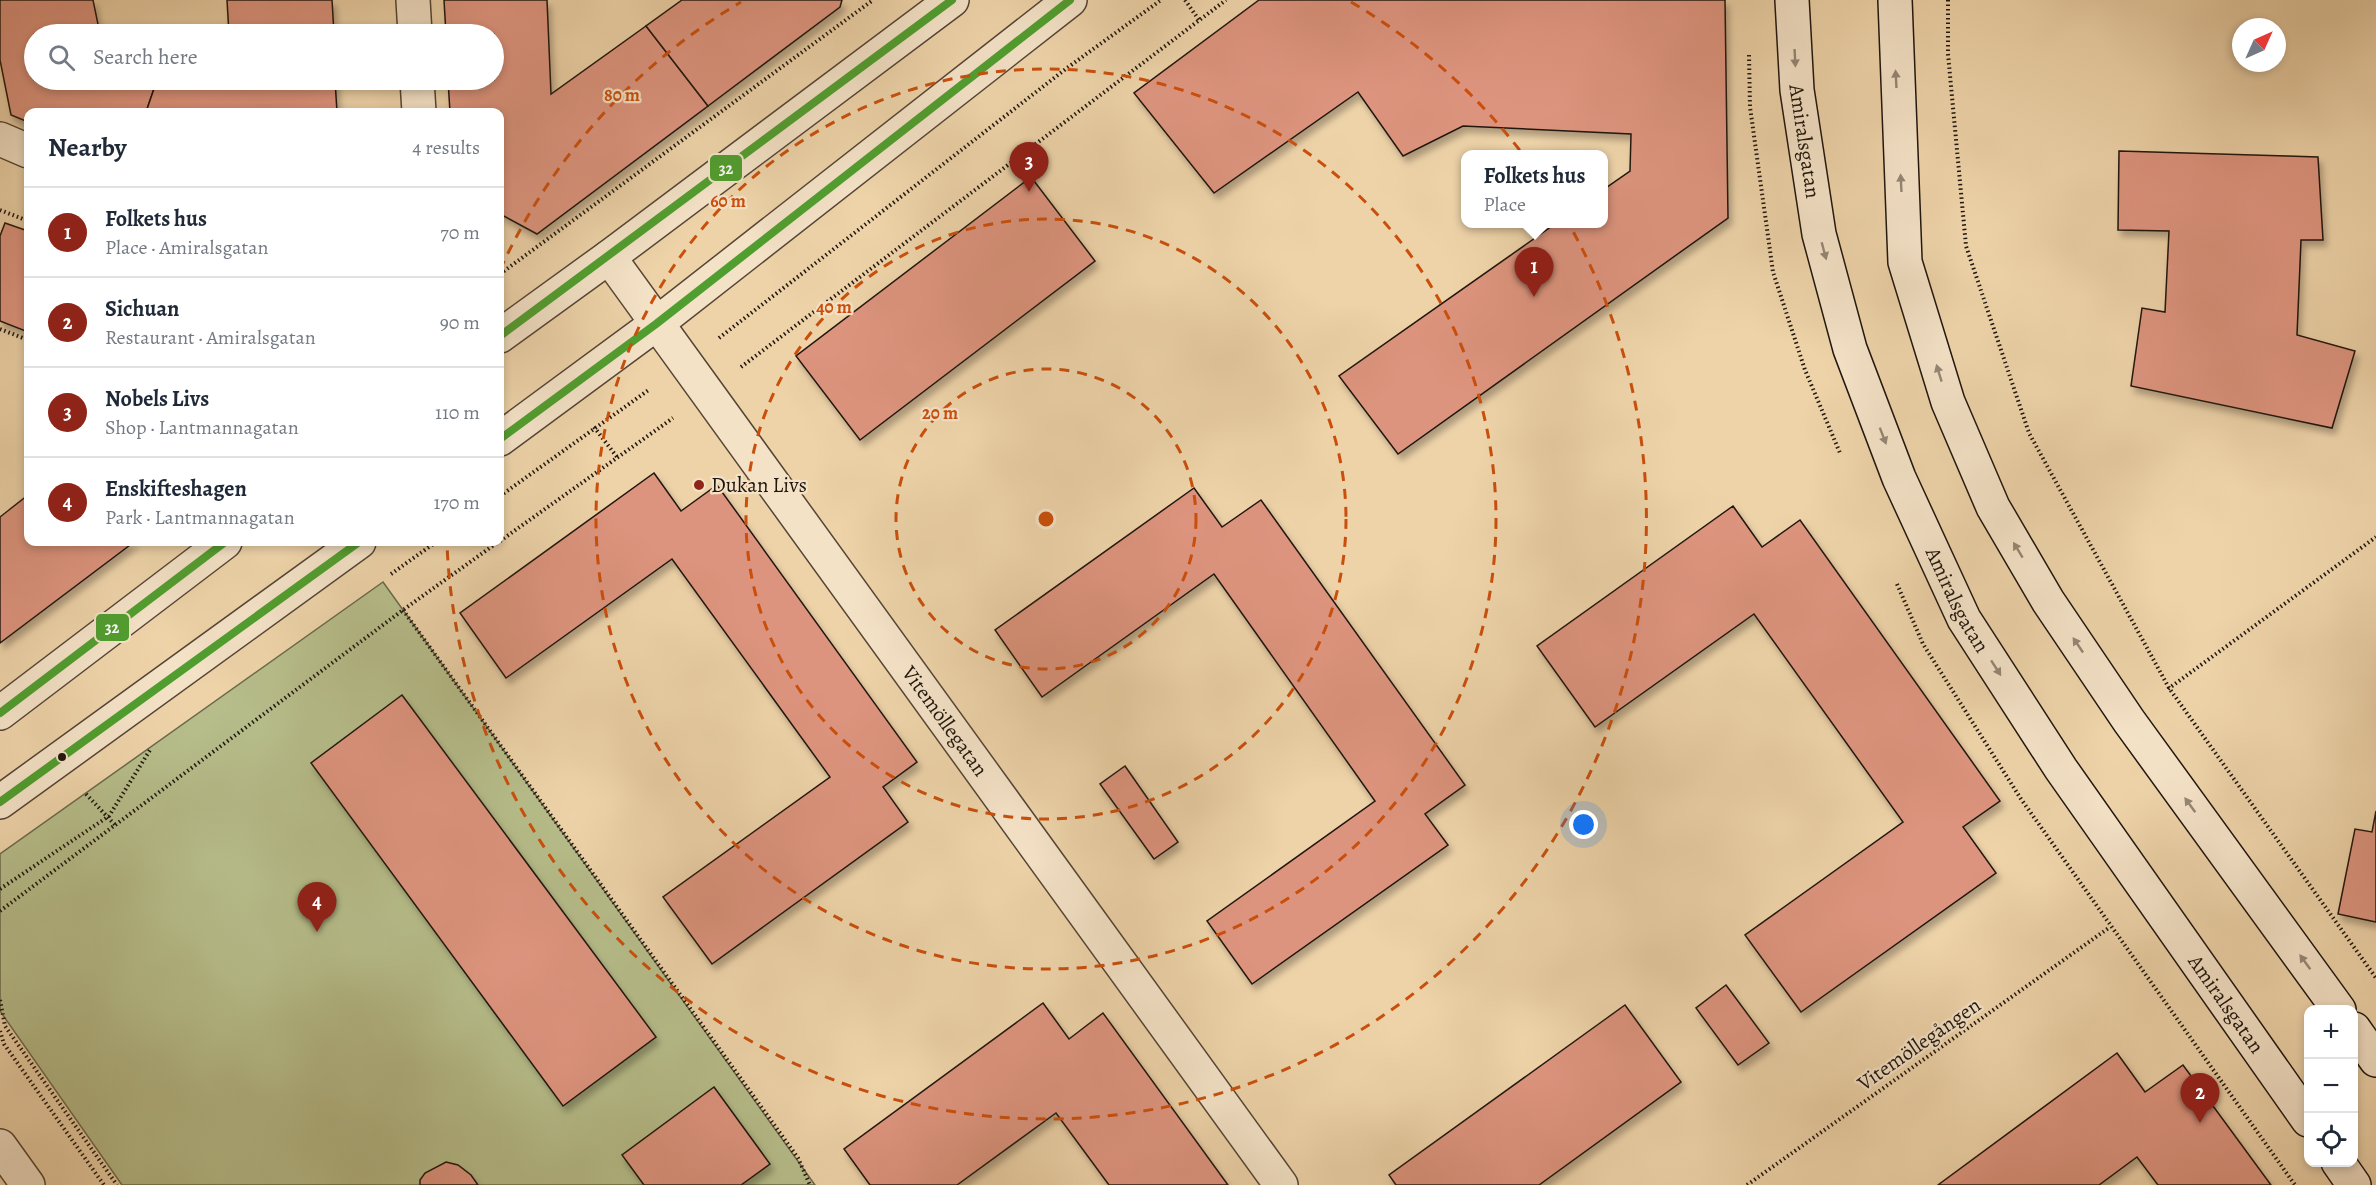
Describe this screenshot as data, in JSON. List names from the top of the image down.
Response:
{
  "streets": {
    "street": ["Amiralsgatan", "Vitemöllegatan"],
    "path": ["Vitemöllegången"]
  },
  "places": ["Dukan Livs"],
  "lines": ["transit line 32"],
  "north": "top right",
  "page": {
    "search": "Search here",
    "heading": ["Nearby", "4 results"],
    "pins": [
      "3",
      "1",
      "4",
      "2"
    ],
    "popup": ["Folkets hus", "Place"],
    "list": [
      {
        "mark": "1",
        "name": "Folkets hus",
        "note": "Place · Amiralsgatan",
        "value": "70 m"
      },
      {
        "mark": "2",
        "name": "Sichuan",
        "note": "Restaurant · Amiralsgatan",
        "value": "90 m"
      },
      {
        "mark": "3",
        "name": "Nobels Livs",
        "note": "Shop · Lantmannagatan",
        "value": "110 m"
      },
      {
        "mark": "4",
        "name": "Enskifteshagen",
        "note": "Park · Lantmannagatan",
        "value": "170 m"
      }
    ],
    "map_buttons": ["+", "−"]
  },
  "rings": [
    "80 m",
    "60 m",
    "40 m",
    "20 m"
  ]
}
